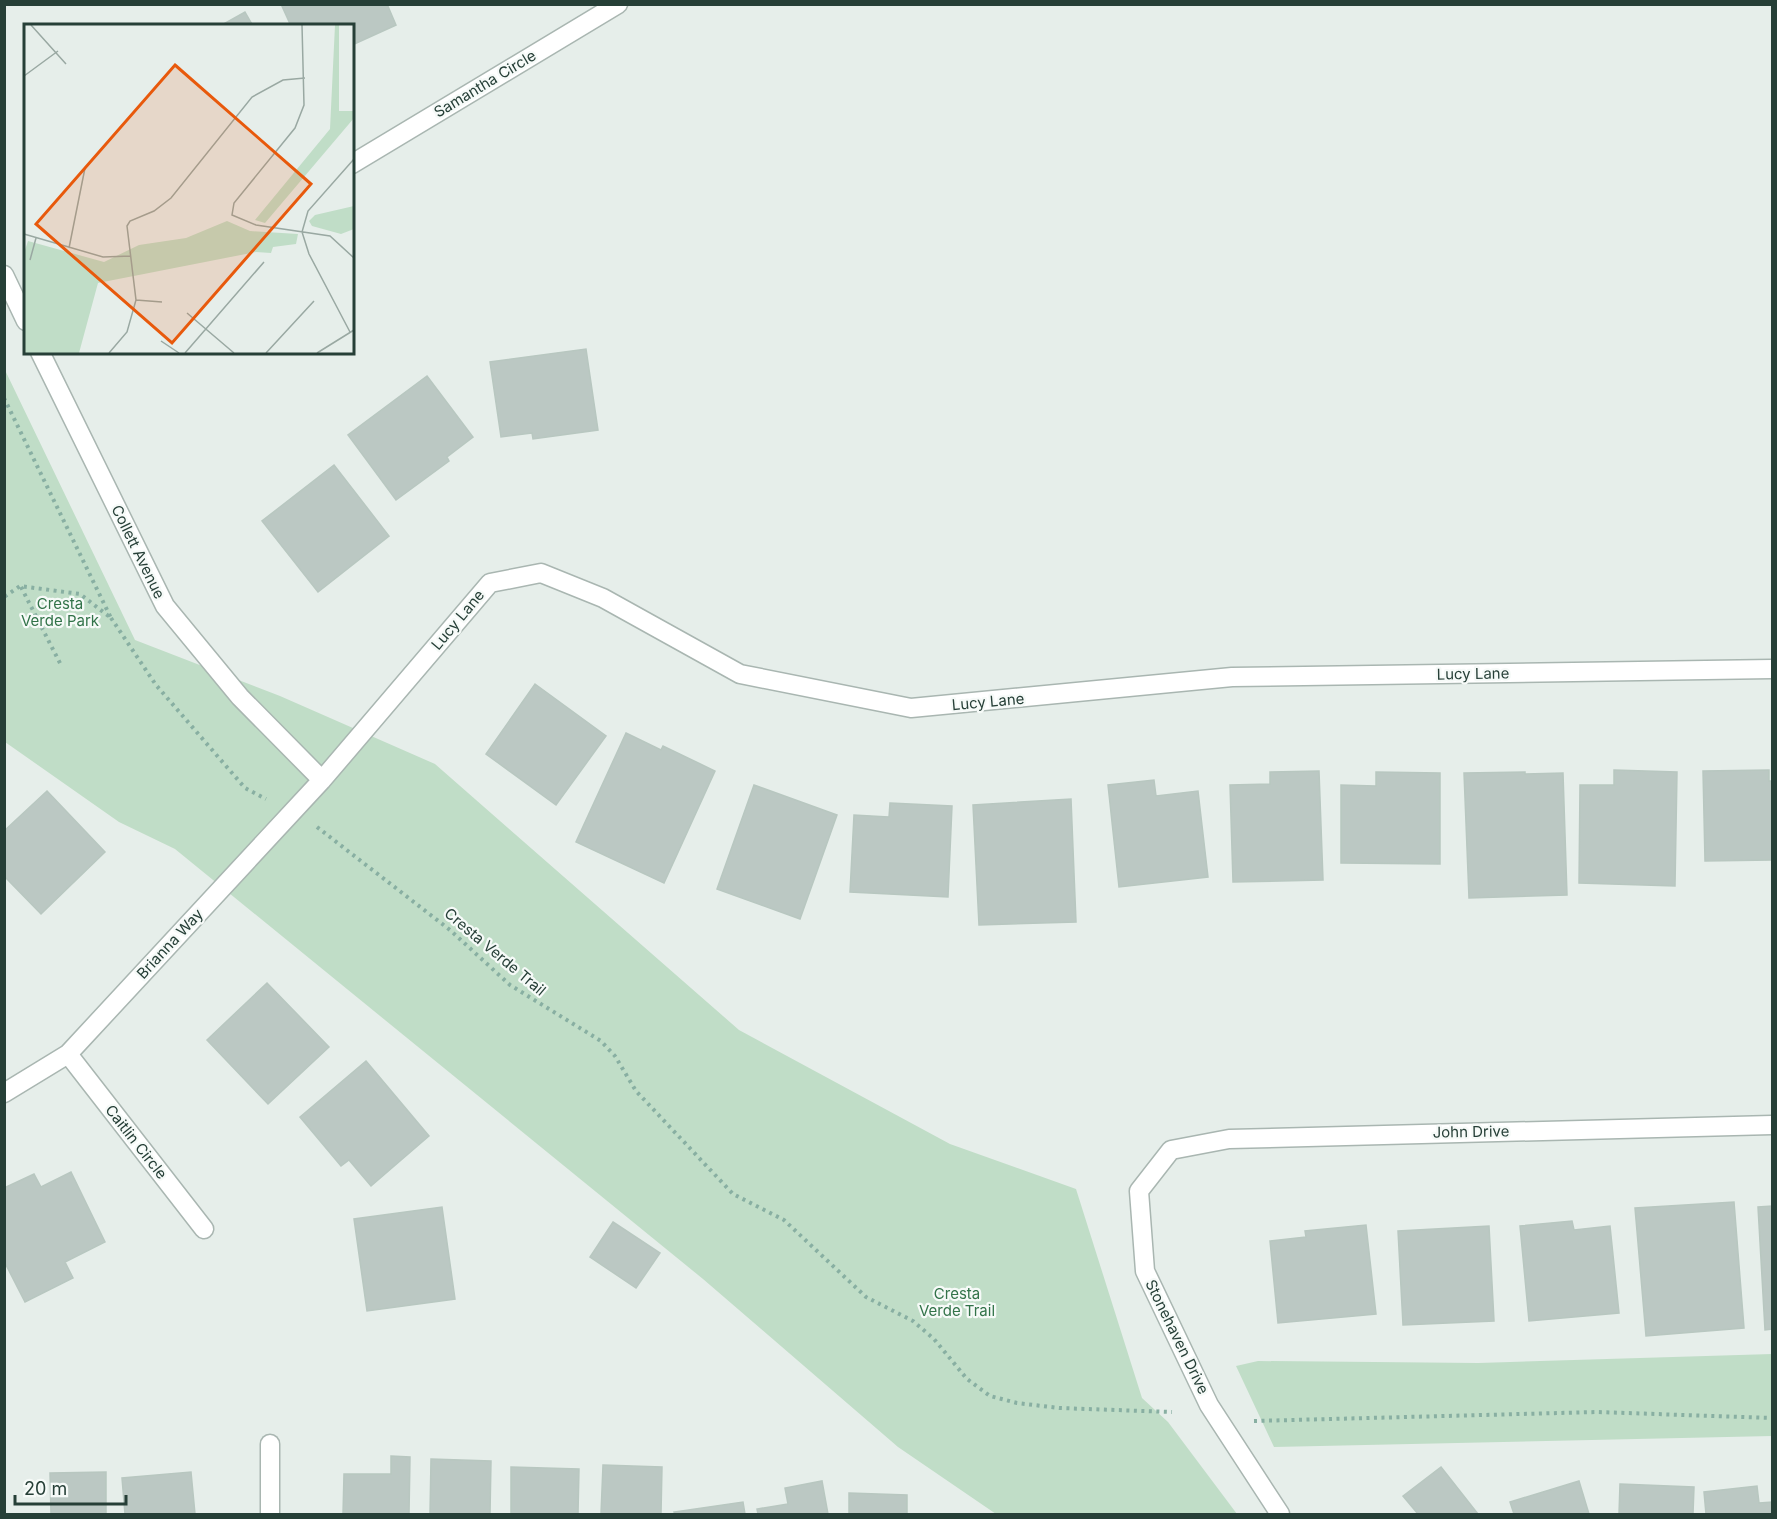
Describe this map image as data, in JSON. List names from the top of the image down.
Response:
{
  "streets": {
    "street": [
      "Samantha Circle",
      "Collett Avenue",
      "Lucy Lane",
      "Brianna Way",
      "John Drive",
      "Caitlin Circle",
      "Stonehaven Drive"
    ],
    "path": ["Cresta Verde Trail"]
  },
  "crossings": [
    ["Collett Avenue", "Lucy Lane"],
    ["Collett Avenue", "Brianna Way"],
    ["Lucy Lane", "Brianna Way"],
    ["Brianna Way", "Caitlin Circle"],
    ["John Drive", "Stonehaven Drive"]
  ],
  "parks": ["Cresta Verde Park", "Cresta Verde Trail"],
  "scale_bar": "20 m"
}
